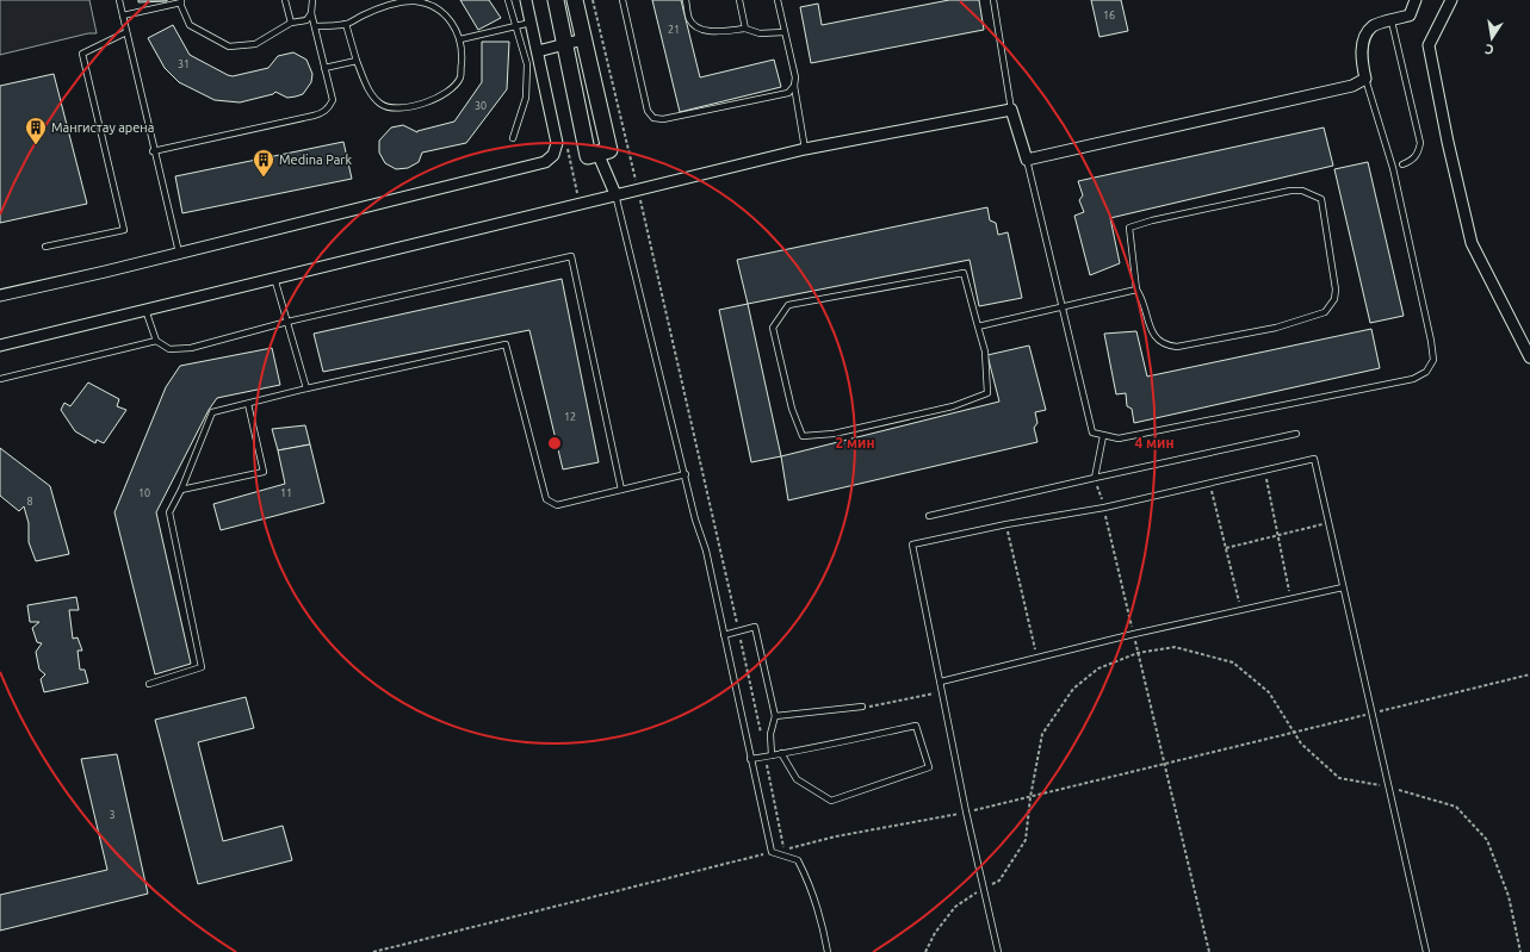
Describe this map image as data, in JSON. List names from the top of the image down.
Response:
{
  "places": {
    "building": ["Мангистау арена", "Medina Park"]
  },
  "house_numbers": [
    "16",
    "21",
    "31",
    "30",
    "12",
    "10",
    "11",
    "8",
    "3"
  ],
  "north": "bottom",
  "rings": ["2 мин", "4 мин"]
}
